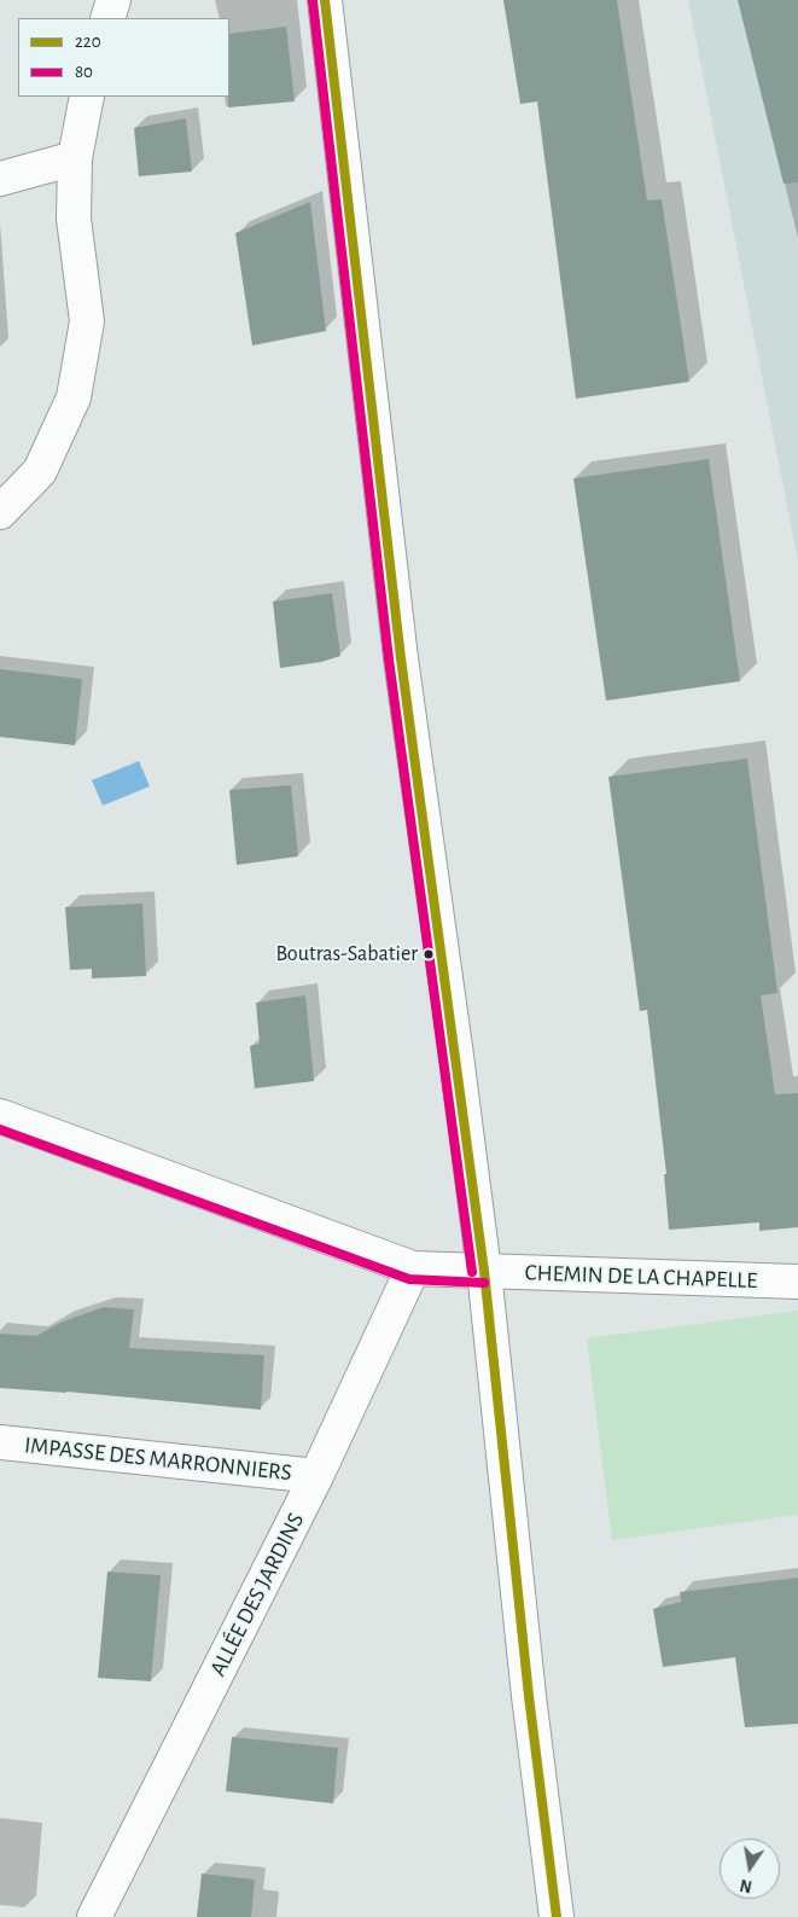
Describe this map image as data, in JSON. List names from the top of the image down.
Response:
{
  "streets": {
    "street": ["CHEMIN DE LA CHAPELLE", "IMPASSE DES MARRONNIERS", "ALLÉE DES JARDINS"]
  },
  "crossings": [
    ["CHEMIN DE LA CHAPELLE", "ALLÉE DES JARDINS"],
    ["IMPASSE DES MARRONNIERS", "ALLÉE DES JARDINS"]
  ],
  "places": ["Boutras-Sabatier"],
  "lines": ["transit line 220", "transit line 80"],
  "legend": ["220", "80"],
  "north": "bottom"
}
